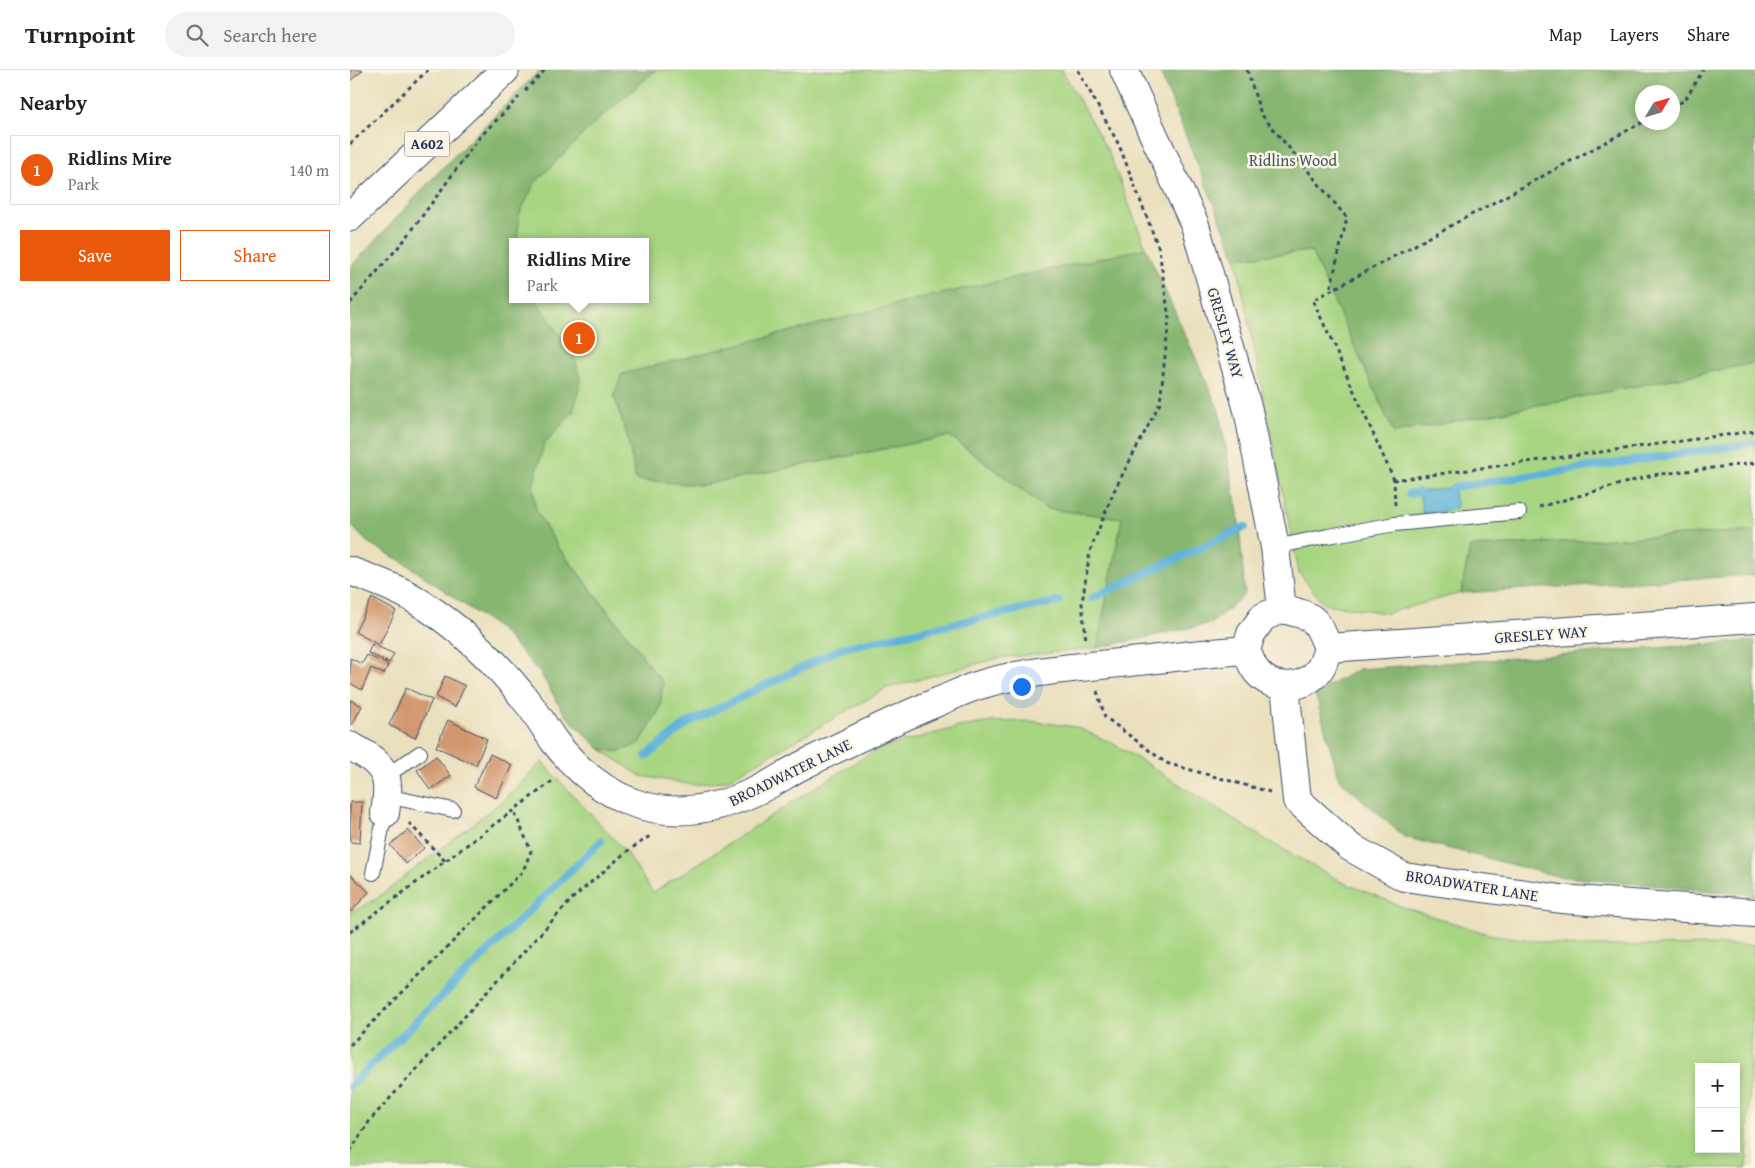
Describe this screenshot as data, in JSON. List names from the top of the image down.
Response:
{
  "streets": {
    "main road": ["A602", "GRESLEY WAY", "BROADWATER LANE"]
  },
  "crossings": [
    ["GRESLEY WAY", "BROADWATER LANE"]
  ],
  "parks": ["Ridlins Wood"],
  "north": "top right",
  "page": {
    "header": "Turnpoint",
    "search": "Search here",
    "nav": ["Map", "Layers", "Share"],
    "heading": "Nearby",
    "list": [
      {
        "mark": "1",
        "name": "Ridlins Mire",
        "note": "Park",
        "value": "140 m"
      }
    ],
    "buttons": ["Save", "Share"],
    "popup": ["Ridlins Mire", "Park"],
    "pins": "1",
    "map_buttons": ["+", "−"]
  }
}
